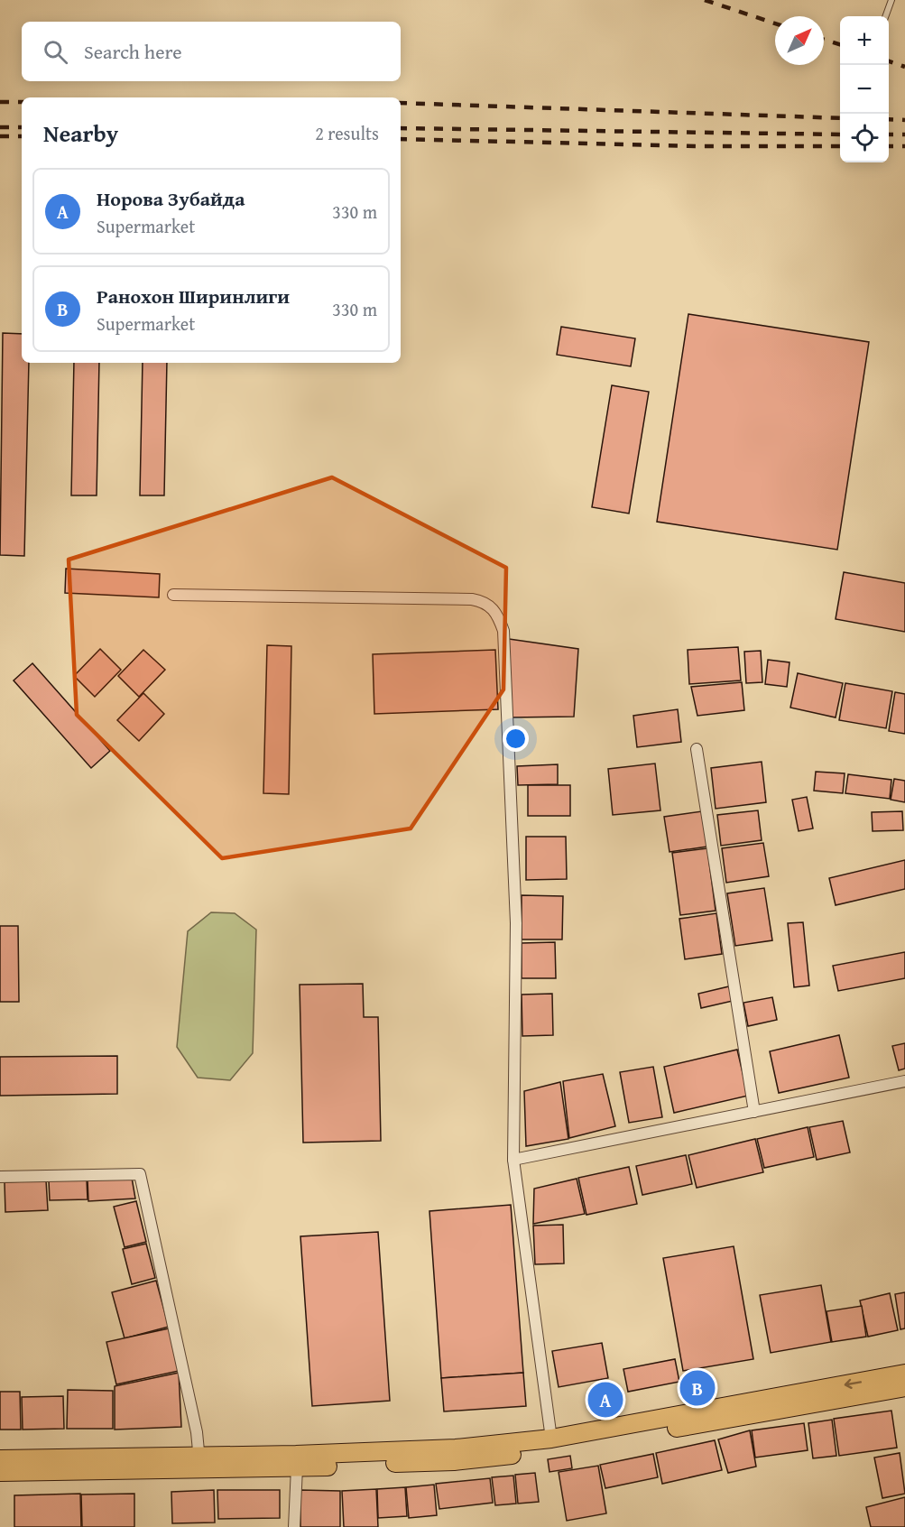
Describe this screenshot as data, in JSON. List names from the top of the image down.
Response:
{
  "north": "top right",
  "page": {
    "map_buttons": ["+", "−"],
    "search": "Search here",
    "heading": ["Nearby", "2 results"],
    "list": [
      {
        "mark": "A",
        "name": "Норова Зубайда",
        "note": "Supermarket",
        "value": "330 m"
      },
      {
        "mark": "B",
        "name": "Ранохон Ширинлиги",
        "note": "Supermarket",
        "value": "330 m"
      }
    ],
    "pins": ["B", "A"]
  }
}
